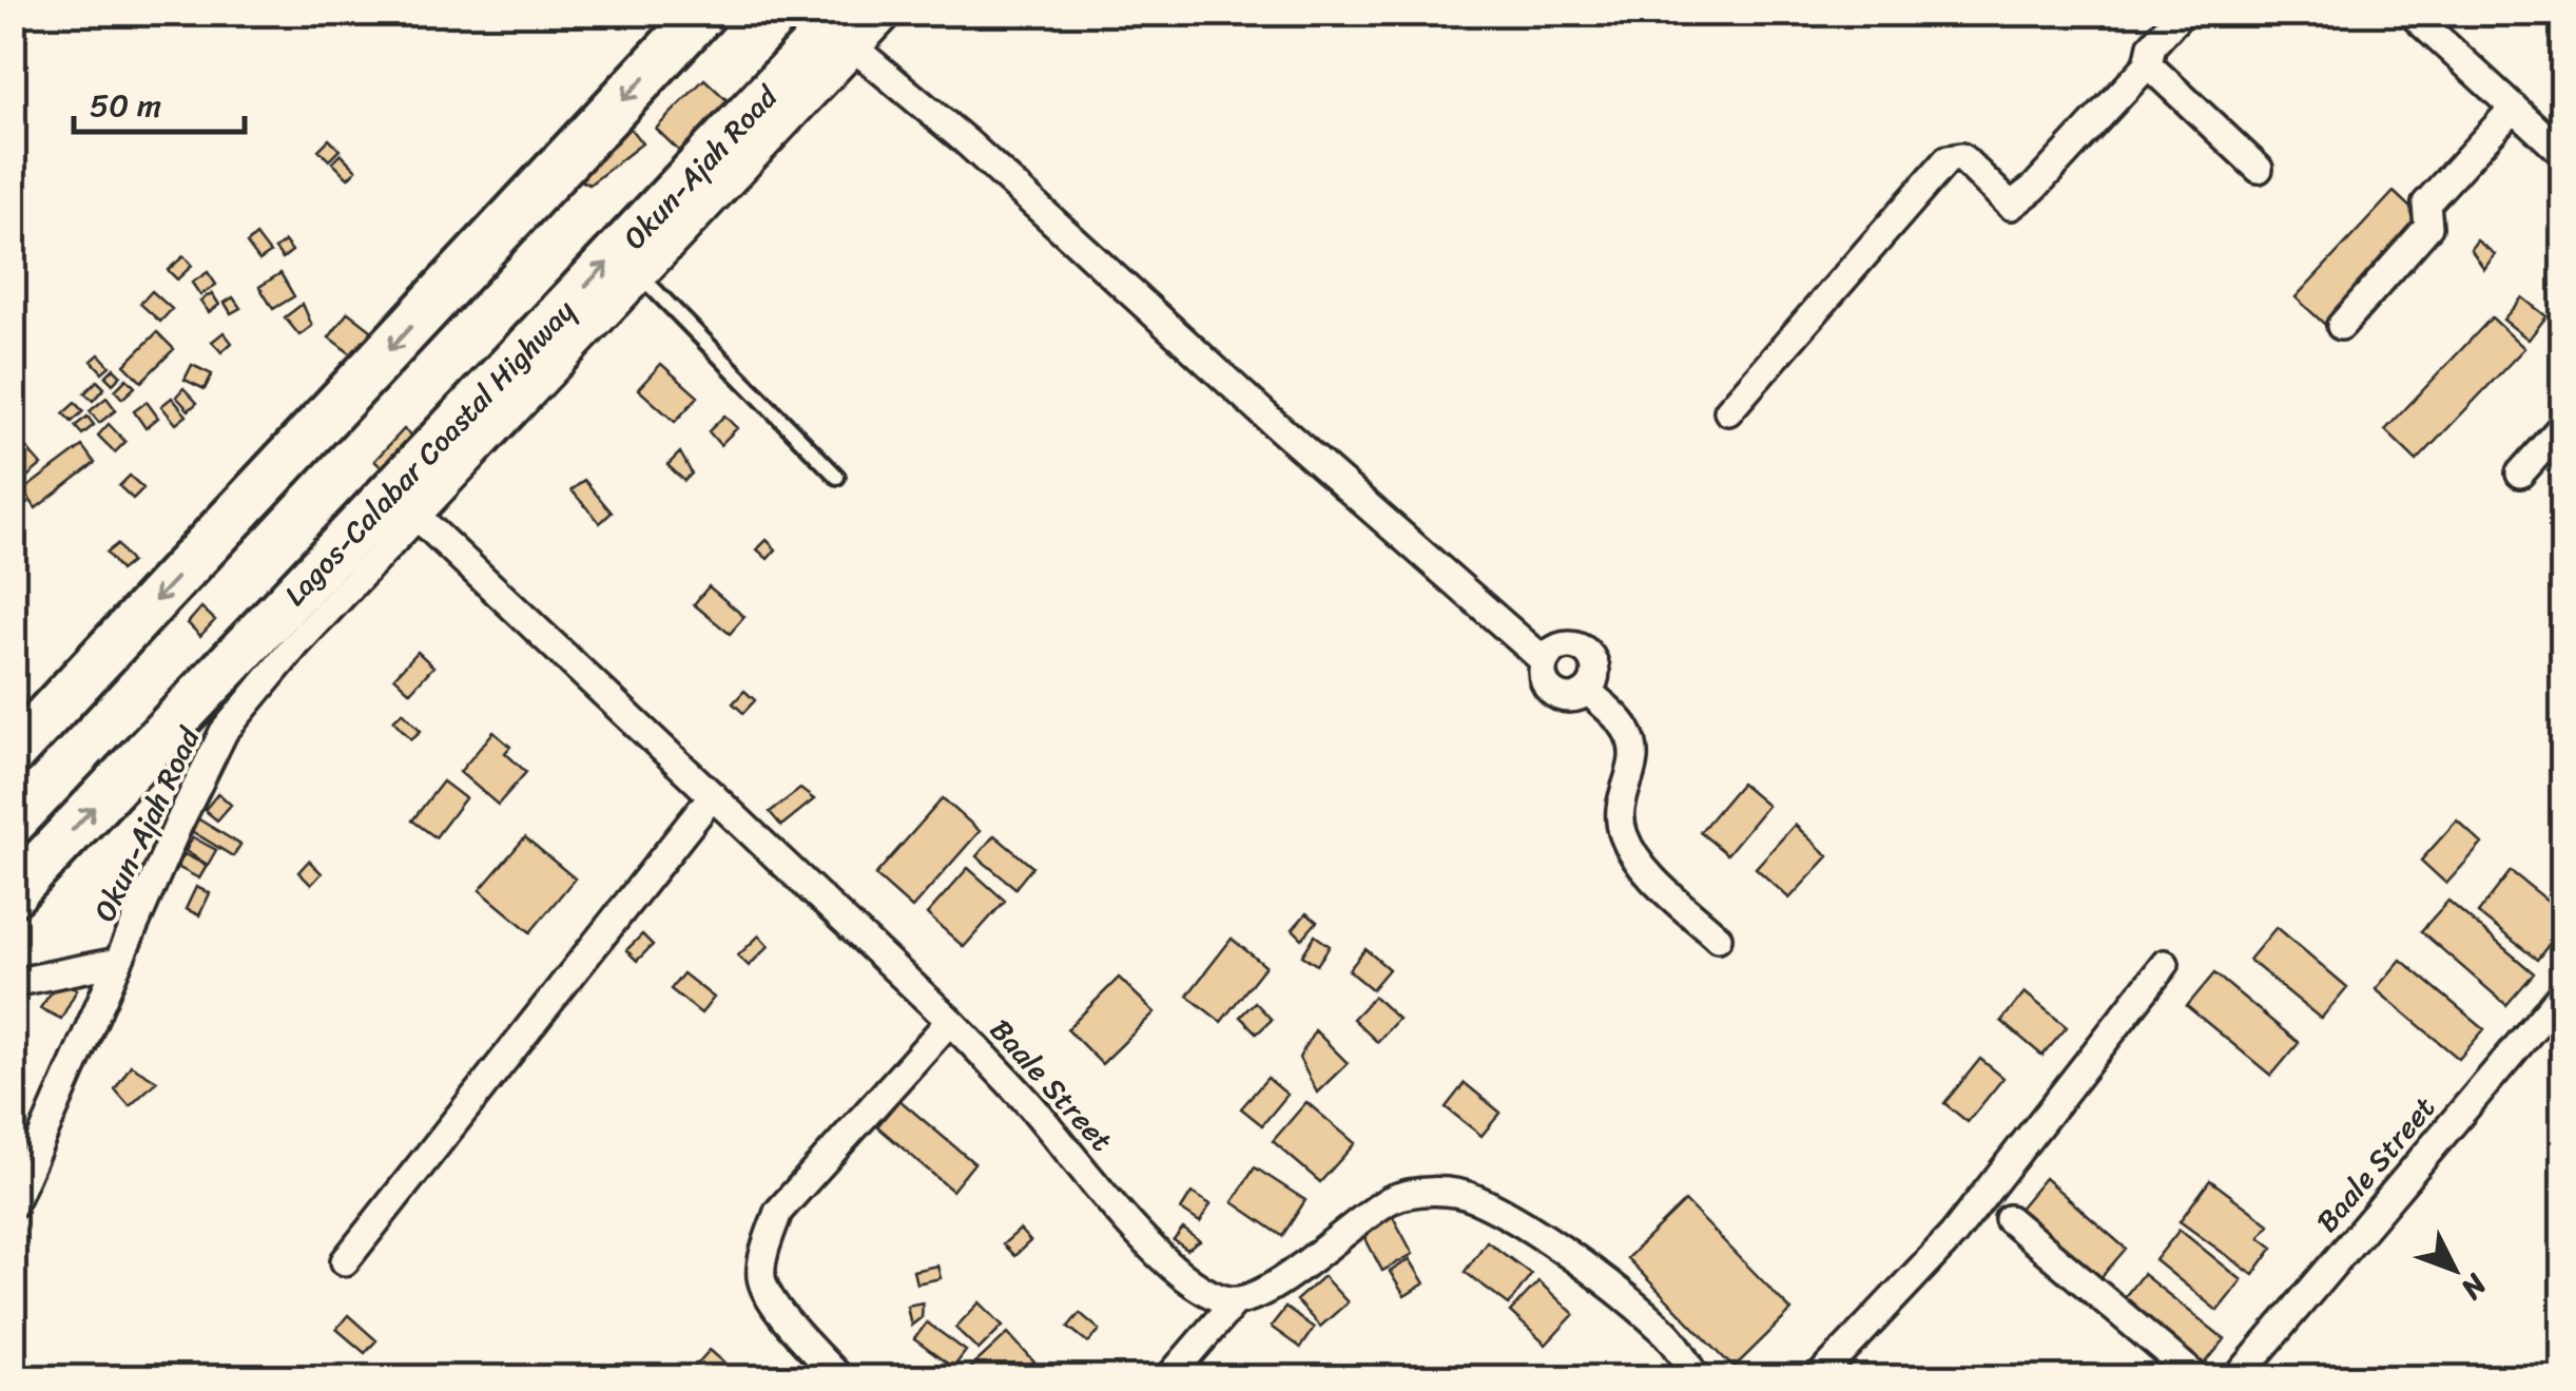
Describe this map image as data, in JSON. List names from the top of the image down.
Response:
{
  "streets": {
    "highway": ["Lagos-Calabar Coastal Highway"],
    "street": ["Okun-Ajah Road", "Baale Street"]
  },
  "crossings": [
    ["Okun-Ajah Road", "Lagos-Calabar Coastal Highway"],
    ["Okun-Ajah Road", "Baale Street"]
  ],
  "scale_bar": "50 m",
  "north": "bottom right"
}
